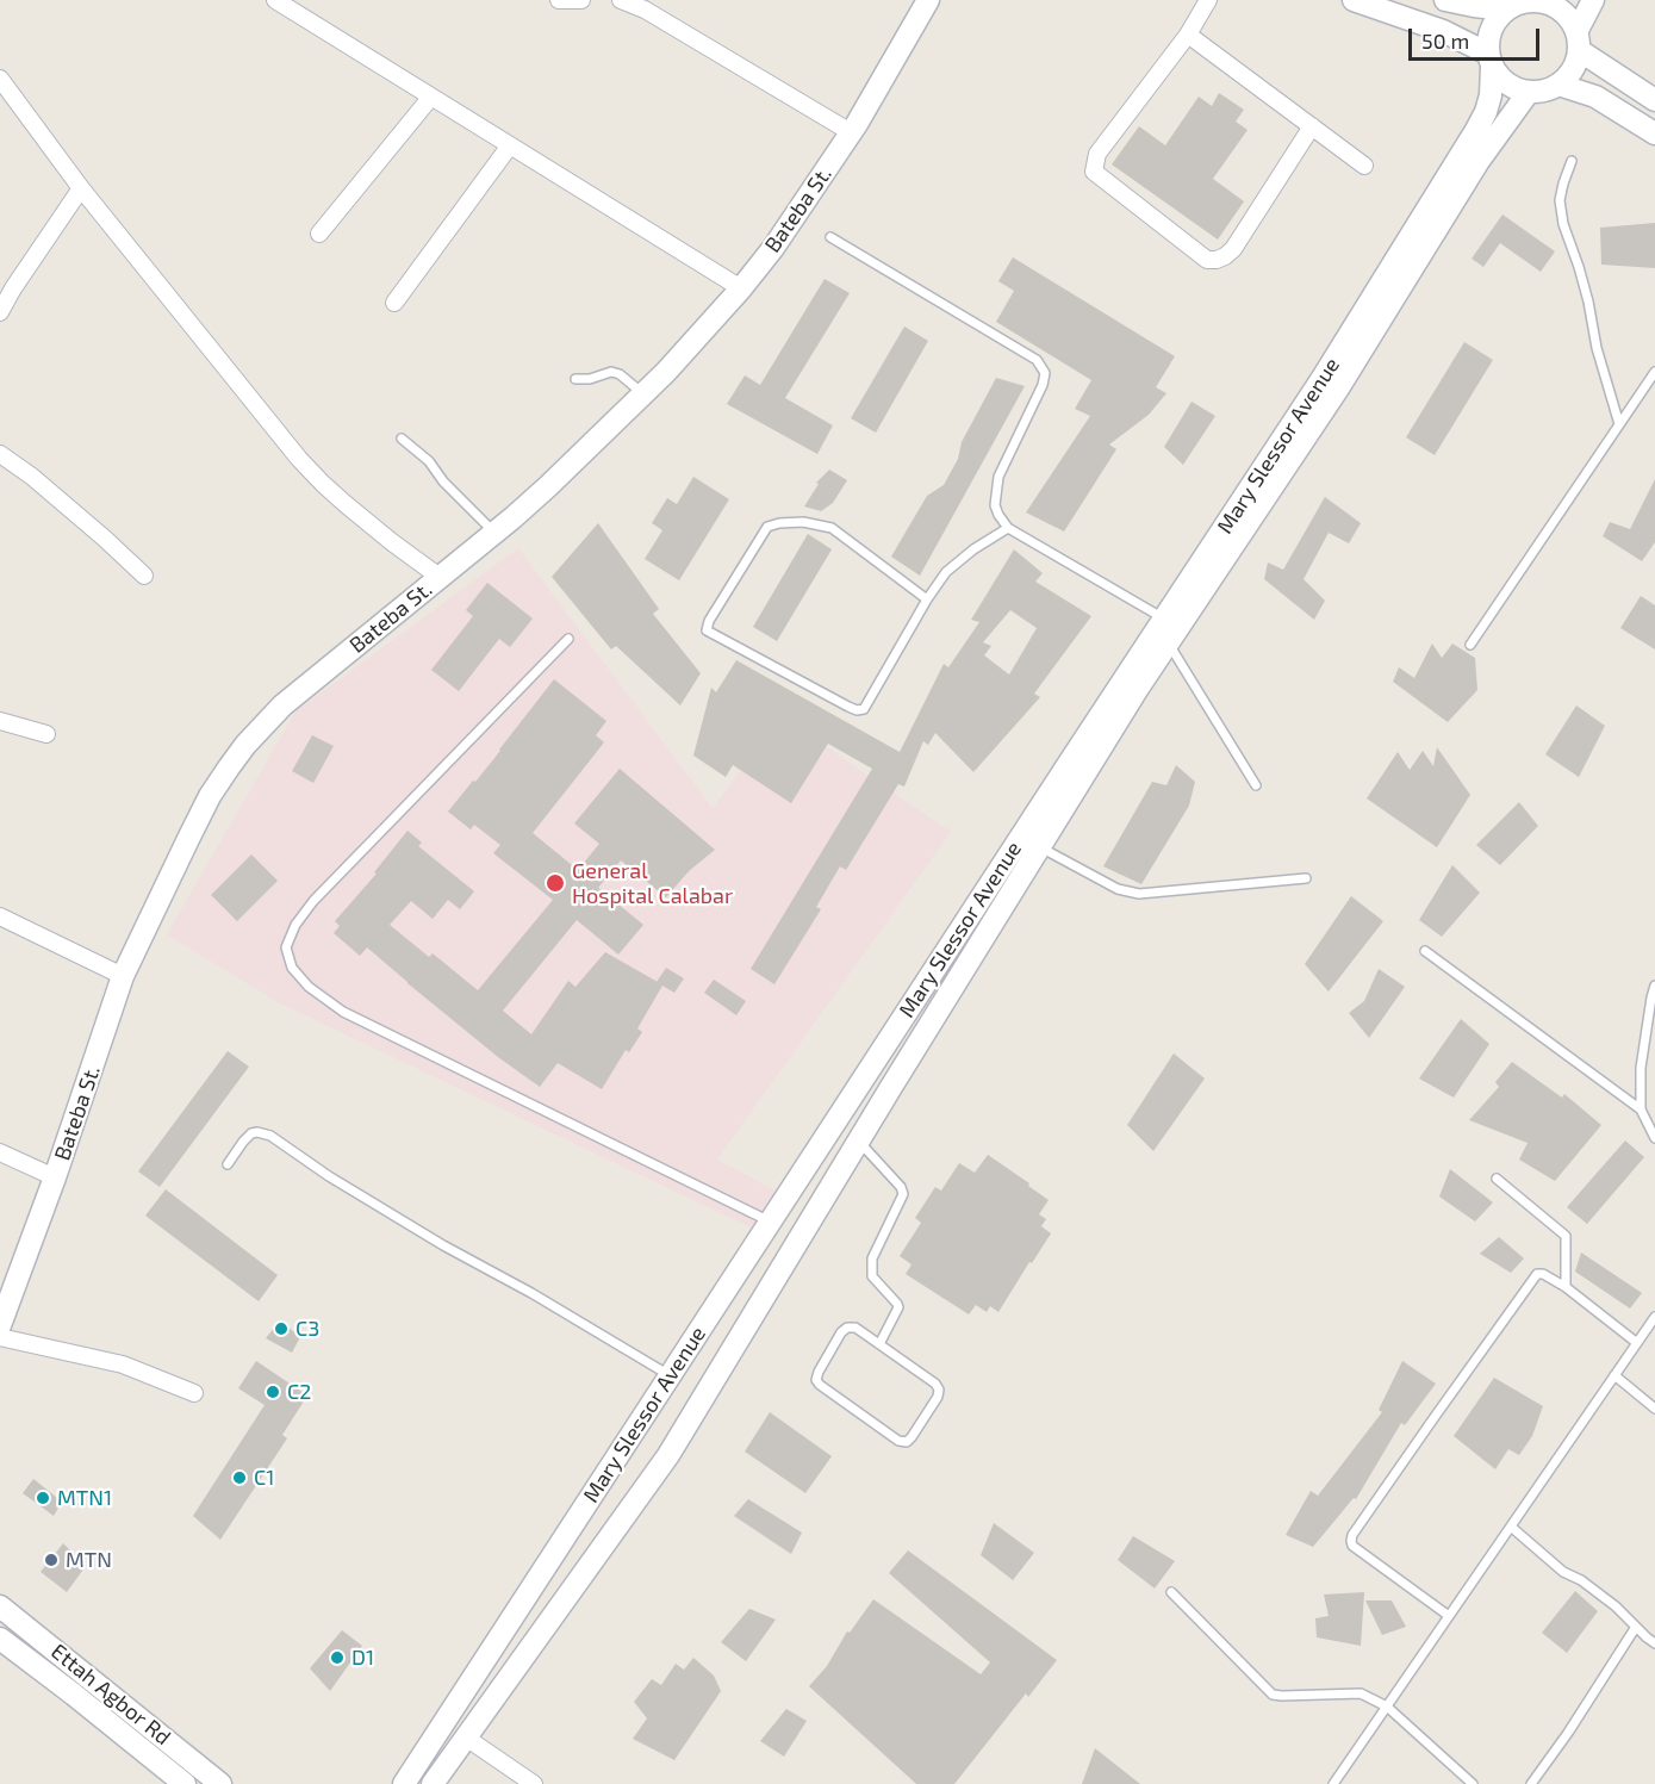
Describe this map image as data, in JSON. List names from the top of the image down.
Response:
{
  "streets": {
    "main road": ["Bateba St.", "Mary Slessor Avenue", "Ettah Agbor Rd"]
  },
  "places": [
    "General Hospital Calabar",
    "C3",
    "C2",
    "C1",
    "MTN1",
    "MTN",
    "D1"
  ],
  "scale_bar": "50 m"
}
